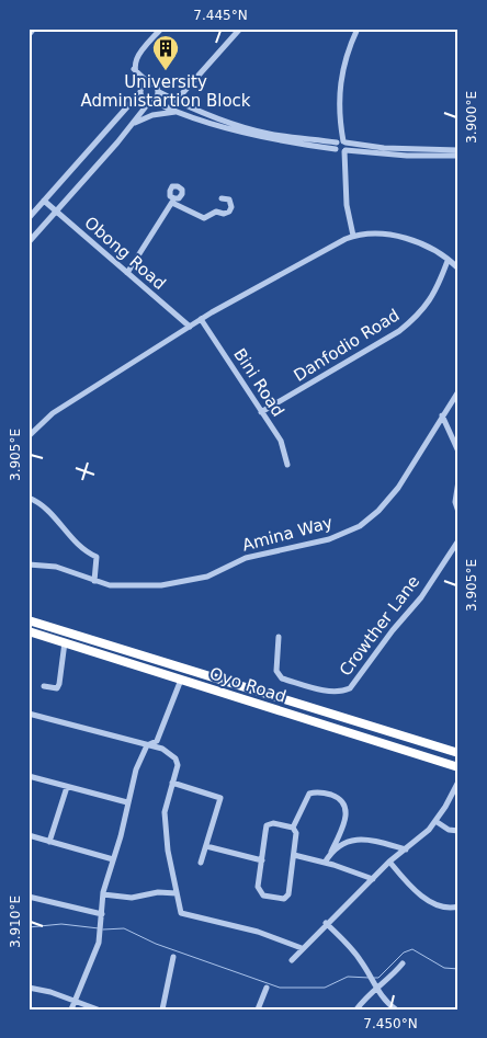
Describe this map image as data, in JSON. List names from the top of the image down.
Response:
{
  "streets": {
    "highway": ["Oyo Road"],
    "street": [
      "Obong Road",
      "Danfodio Road",
      "Bini Road",
      "Amina Way",
      "Crowther Lane"
    ]
  },
  "crossings": [
    ["Danfodio Road", "Bini Road"]
  ],
  "places": {
    "building": ["University Administartion Block"]
  },
  "coordinates": [
    "7.445°N",
    "3.900°E",
    "3.905°E",
    "3.910°E",
    "7.450°N"
  ]
}
